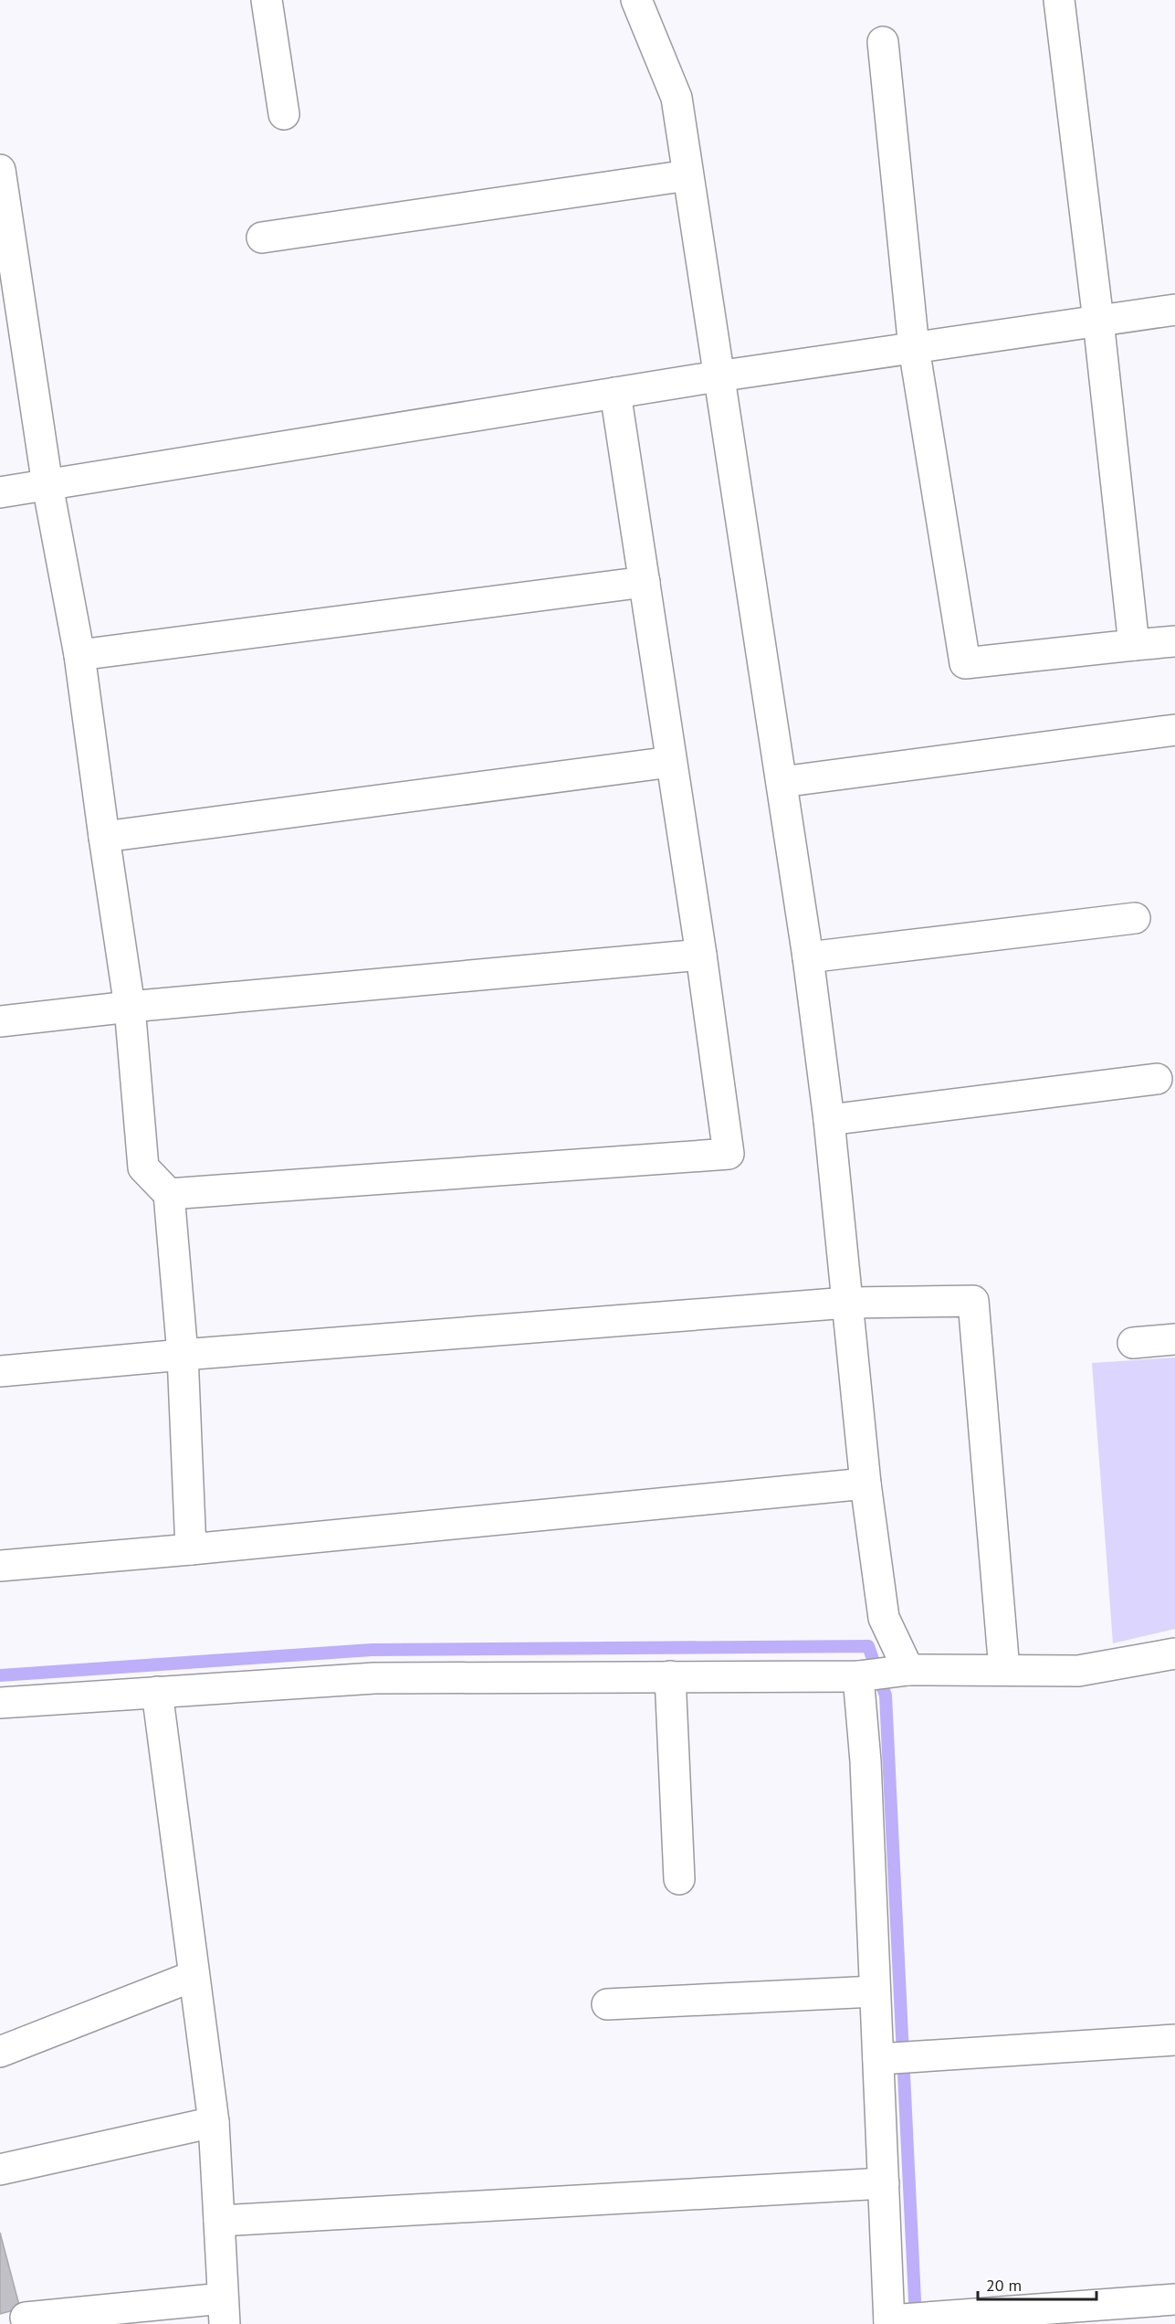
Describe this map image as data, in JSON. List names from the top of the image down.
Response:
{
  "scale_bar": "20 m"
}
